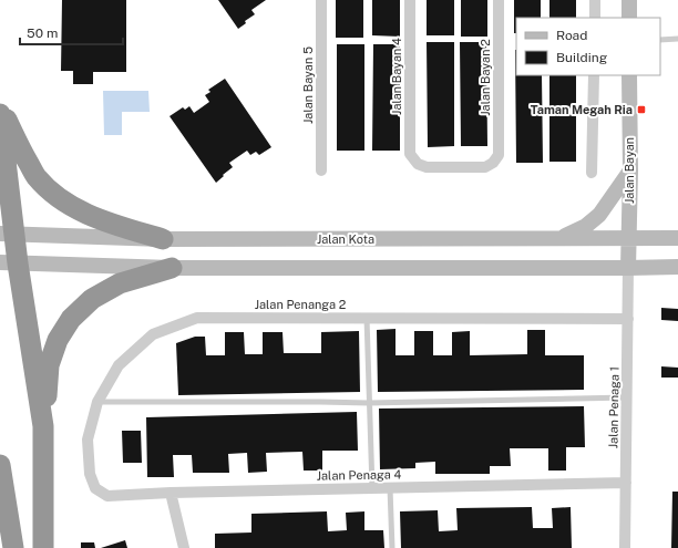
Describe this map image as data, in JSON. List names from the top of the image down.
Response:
{
  "streets": {
    "main road": ["Jalan Bayan", "Jalan Kota"],
    "street": [
      "Jalan Bayan 4",
      "Jalan Bayan 2",
      "Jalan Bayan 5",
      "Jalan Penanga 2",
      "Jalan Penaga 1",
      "Jalan Penaga 4"
    ]
  },
  "crossings": [
    ["Jalan Bayan 4", "Jalan Bayan 2"],
    ["Jalan Bayan", "Jalan Kota"],
    ["Jalan Bayan", "Jalan Penaga 1"],
    ["Jalan Penanga 2", "Jalan Penaga 1"],
    ["Jalan Penanga 2", "Jalan Penaga 4"],
    ["Jalan Penaga 1", "Jalan Penaga 4"]
  ],
  "places": {
    "transit": ["Taman Megah Ria"]
  },
  "legend": ["Road", "Building"],
  "scale_bar": "50 m"
}
